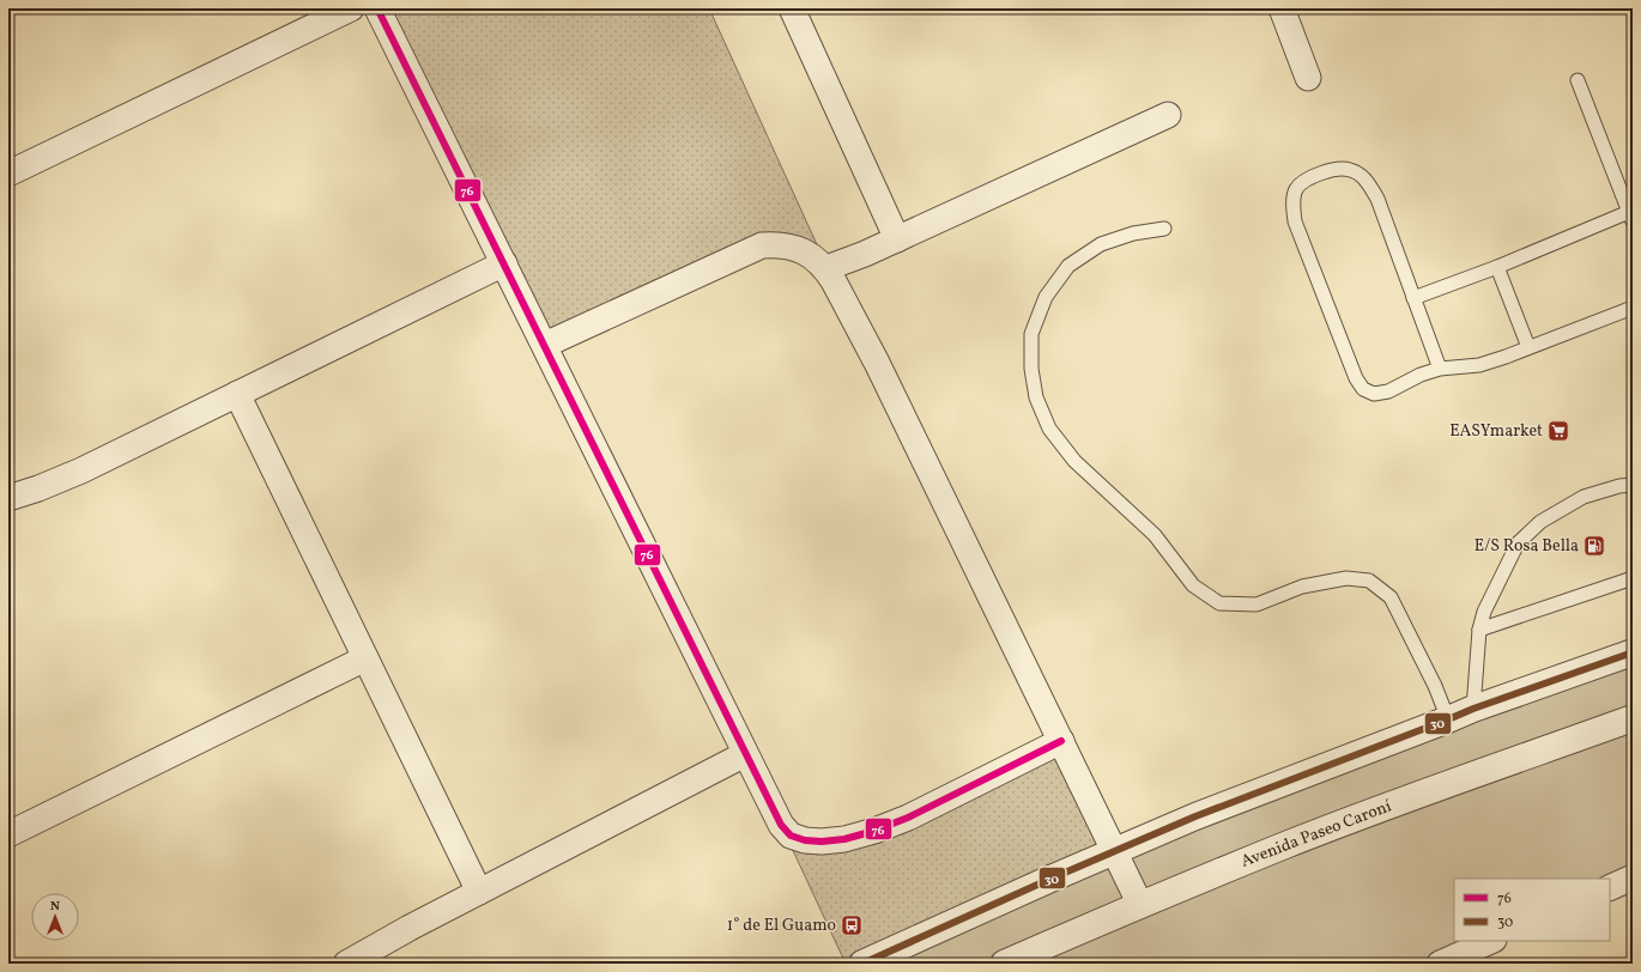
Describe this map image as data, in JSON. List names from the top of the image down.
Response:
{
  "streets": {
    "street": ["Avenida Paseo Caroní"]
  },
  "places": {
    "supermarket": ["EASYmarket"],
    "fuel station": ["E/S Rosa Bella"],
    "bus stop": ["1° de El Guamo"]
  },
  "lines": ["transit line 76", "transit line 30"],
  "legend": ["76", "30"],
  "north": "top"
}
